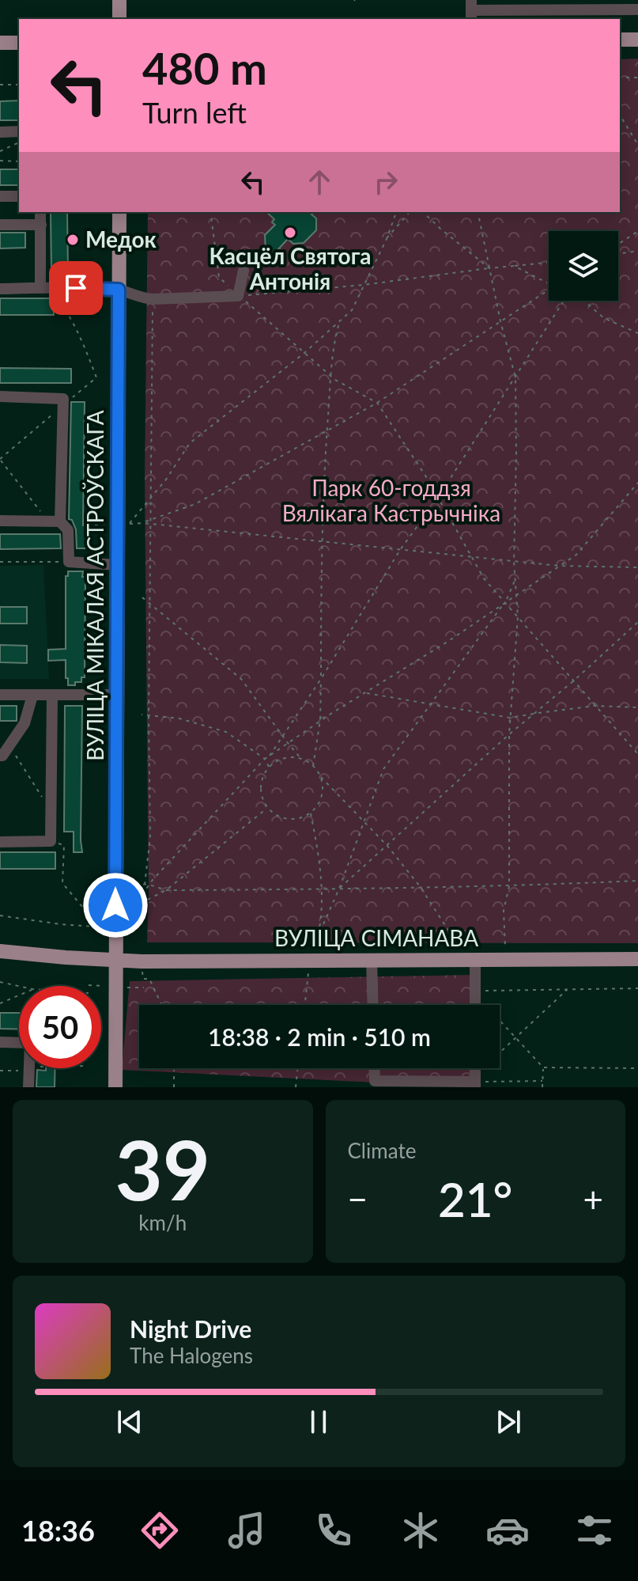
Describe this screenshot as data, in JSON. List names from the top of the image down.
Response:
{
  "streets": {
    "main road": ["ВУЛІЦА МІКАЛАЯ АСТРОЎСКАГА", "ВУЛІЦА СІМАНАВА"]
  },
  "crossings": [
    ["ВУЛІЦА МІКАЛАЯ АСТРОЎСКАГА", "ВУЛІЦА СІМАНАВА"]
  ],
  "parks": ["Парк 60-годдзя Вялікага Кастрычніка"],
  "places": ["Касцёл Святога Антонія", "Медок"],
  "page": {
    "turn": ["480 m", "Turn left"],
    "limit": "50",
    "trip": "18:38 · 2 min · 510 m",
    "tile": [
      ["39", "km/h"],
      "Climate"
    ],
    "heat": ["−", "21°", "+"],
    "song": ["Night Drive", "The Halogens"],
    "tabs": "18:36"
  }
}
